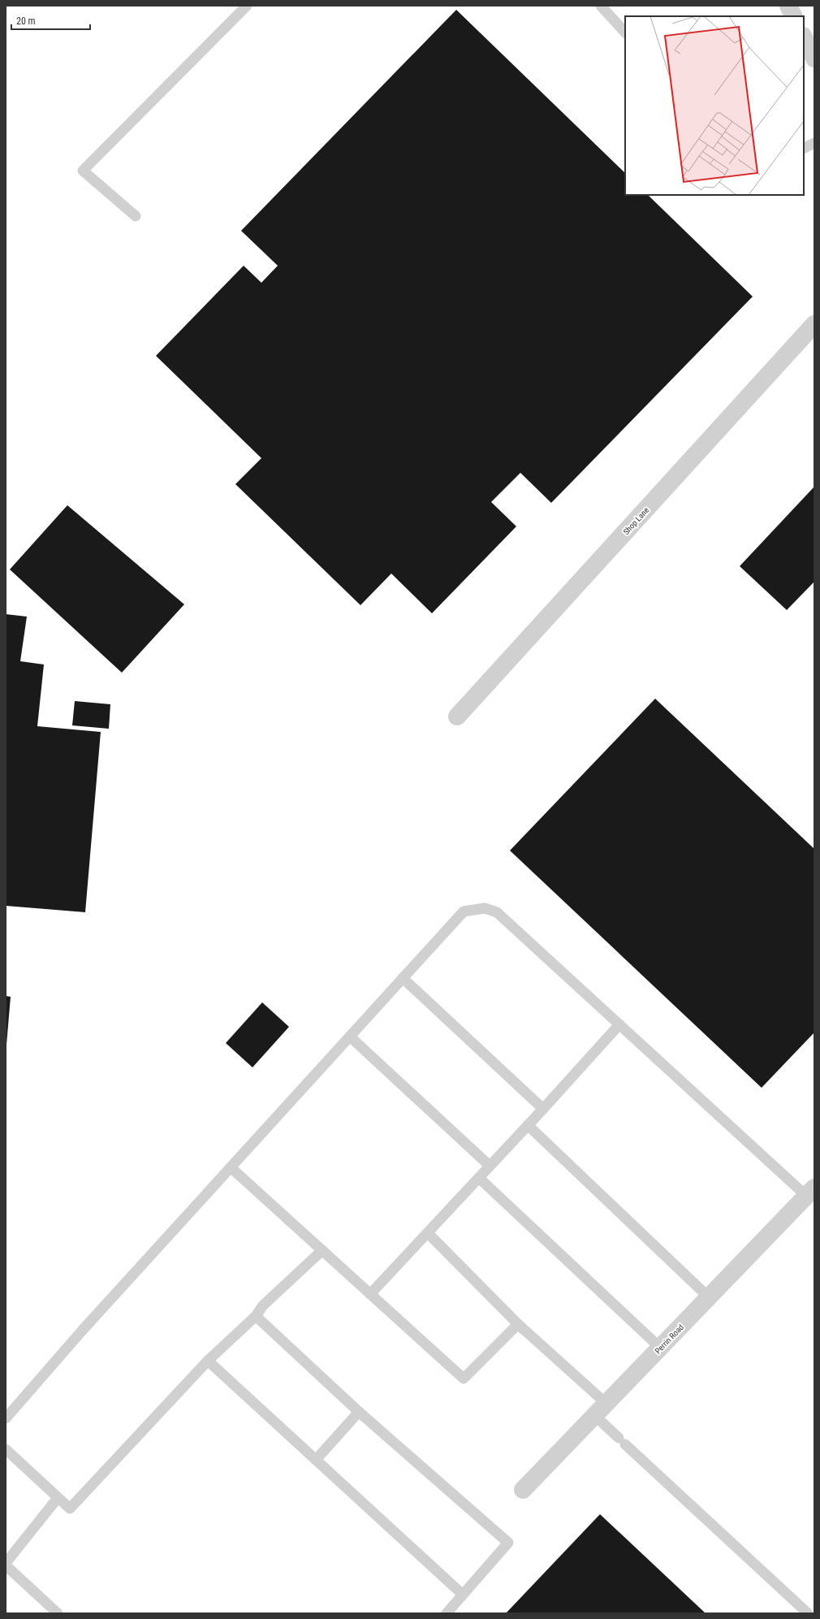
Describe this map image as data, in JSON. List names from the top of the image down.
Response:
{
  "streets": {
    "street": ["Shop Lane", "Perrin Road"]
  },
  "scale_bar": "20 m"
}
